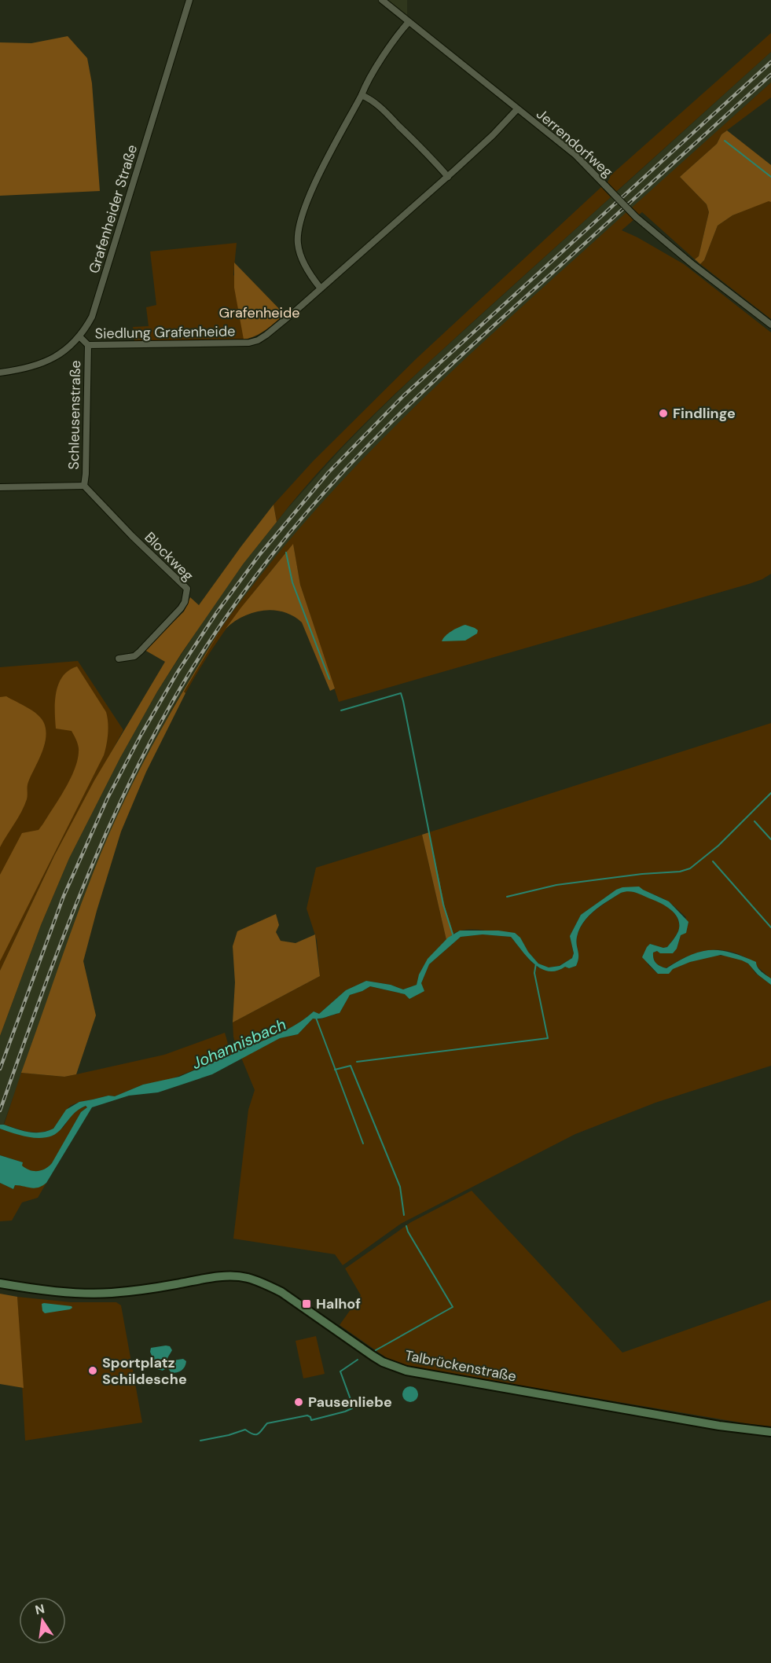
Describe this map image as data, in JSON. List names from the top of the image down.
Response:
{
  "streets": {
    "main road": ["Talbrückenstraße"],
    "street": [
      "Jerrendorfweg",
      "Grafenheider Straße",
      "Siedlung Grafenheide",
      "Schleusenstraße",
      "Blockweg"
    ]
  },
  "crossings": [
    ["Jerrendorfweg", "Siedlung Grafenheide"],
    ["Grafenheider Straße", "Siedlung Grafenheide"],
    ["Siedlung Grafenheide", "Schleusenstraße"],
    ["Schleusenstraße", "Blockweg"]
  ],
  "water": ["Johannisbach"],
  "parks": ["Grafenheide"],
  "places": {
    "other": ["Findlinge", "Sportplatz Schildesche", "Pausenliebe"],
    "transit": ["Halhof"]
  },
  "north": "top"
}
